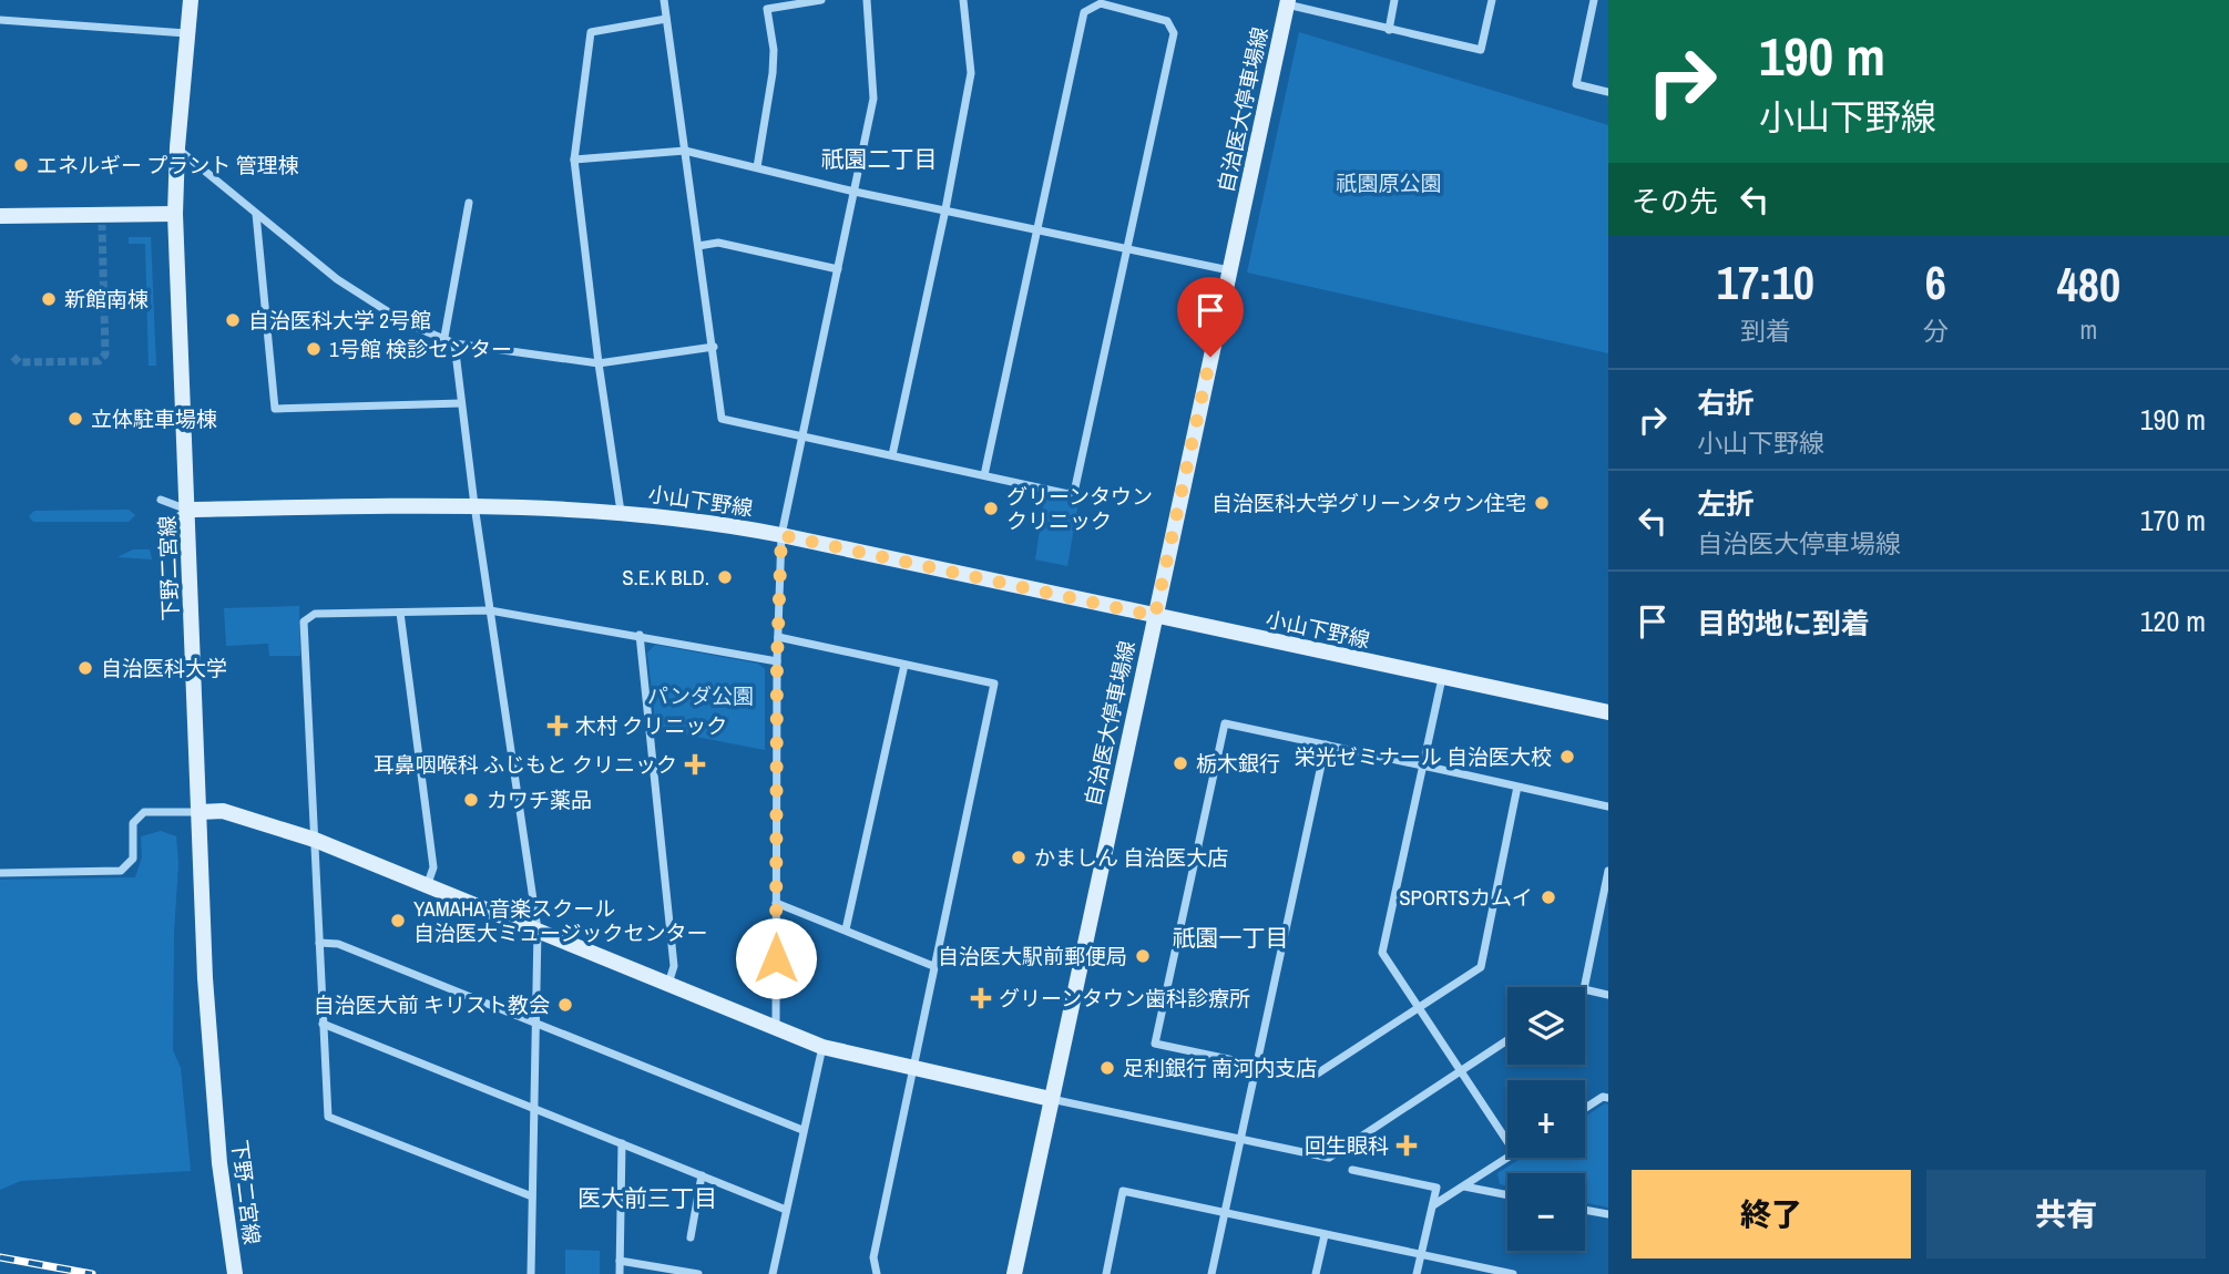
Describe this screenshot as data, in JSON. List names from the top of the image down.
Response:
{
  "streets": {
    "main road": ["自治医大停車場線", "小山下野線", "下野二宮線"]
  },
  "crossings": [
    ["自治医大停車場線", "小山下野線"],
    ["小山下野線", "下野二宮線"]
  ],
  "districts": ["祇園二丁目", "祇園一丁目", "医大前三丁目"],
  "parks": ["祇園原公園", "パンダ公園"],
  "places": {
    "other": [
      "エネルギー プラント 管理棟",
      "新館南棟",
      "自治医科大学 2号館",
      "1号館 検診センター",
      "立体駐車場棟",
      "自治医科大学グリーンタウン住宅",
      "グリーンタウン クリニック",
      "S.E.K BLD.",
      "自治医科大学",
      "栄光ゼミナール 自治医大校",
      "栃木銀行",
      "カワチ薬品",
      "かましん 自治医大店",
      "SPORTSカムイ",
      "YAMAHA 音楽スクール 自治医大ミュージックセンター",
      "自治医大駅前郵便局",
      "自治医大前 キリスト教会",
      "足利銀行 南河内支店"
    ],
    "health": [
      "木村 クリニック",
      "耳鼻咽喉科 ふじもと クリニック",
      "グリーンタウン歯科診療所",
      "回生眼科"
    ]
  },
  "page": {
    "turn": ["190 m", "小山下野線"],
    "then": "その先",
    "eta": [
      "17:10",
      "到着",
      "6",
      "分",
      "480",
      "m"
    ],
    "list": [
      {
        "name": "右折",
        "note": "小山下野線",
        "value": "190 m"
      },
      {
        "name": "左折",
        "note": "自治医大停車場線",
        "value": "170 m"
      },
      {
        "name": "目的地に到着",
        "value": "120 m"
      }
    ],
    "map_buttons": ["+", "−"],
    "buttons": ["終了", "共有"]
  }
}
